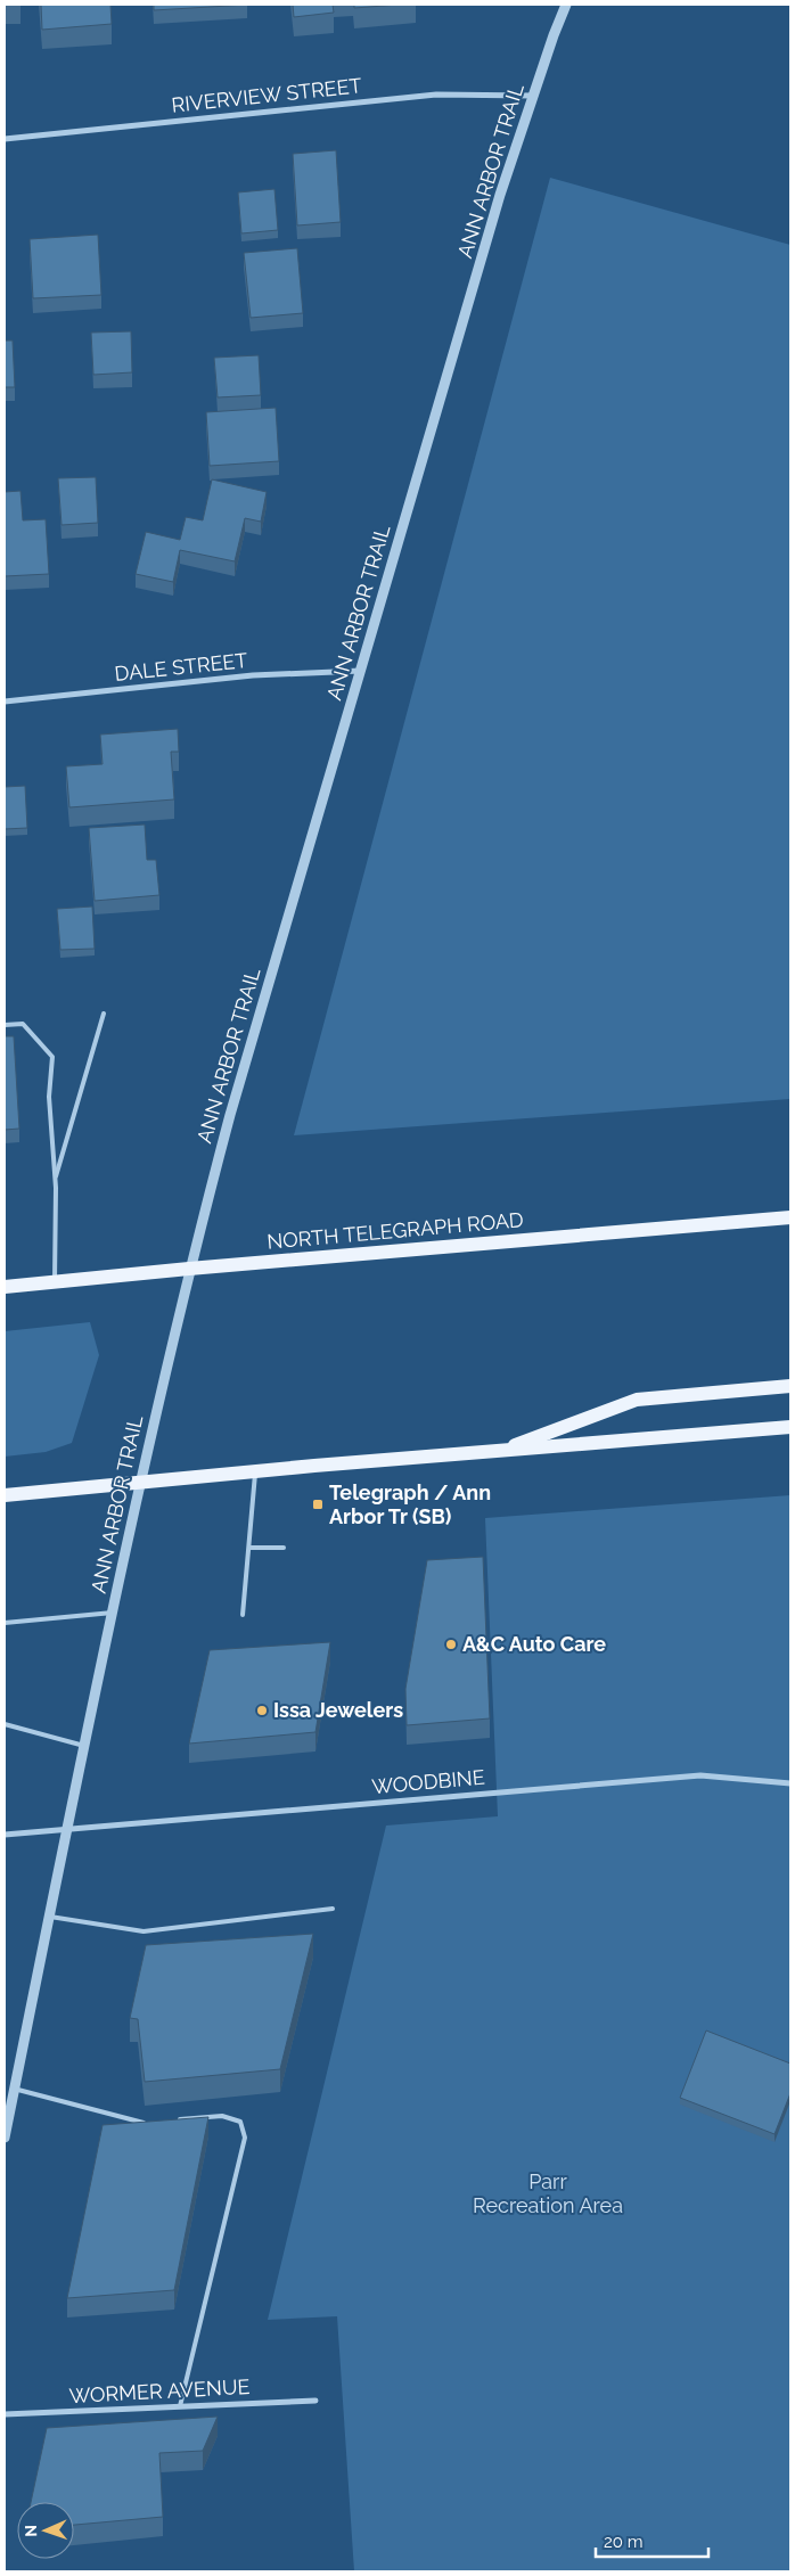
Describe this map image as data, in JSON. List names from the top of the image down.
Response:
{
  "streets": {
    "main road": ["NORTH TELEGRAPH ROAD"],
    "street": [
      "RIVERVIEW STREET",
      "ANN ARBOR TRAIL",
      "DALE STREET",
      "WOODBINE",
      "WORMER AVENUE"
    ]
  },
  "crossings": [
    ["RIVERVIEW STREET", "ANN ARBOR TRAIL"],
    ["ANN ARBOR TRAIL", "DALE STREET"],
    ["ANN ARBOR TRAIL", "NORTH TELEGRAPH ROAD"],
    ["ANN ARBOR TRAIL", "WOODBINE"]
  ],
  "parks": ["Parr Recreation Area"],
  "places": {
    "transit": ["Telegraph / Ann Arbor Tr (SB)"],
    "other": ["A&C Auto Care", "Issa Jewelers"]
  },
  "scale_bar": "20 m",
  "north": "left"
}
